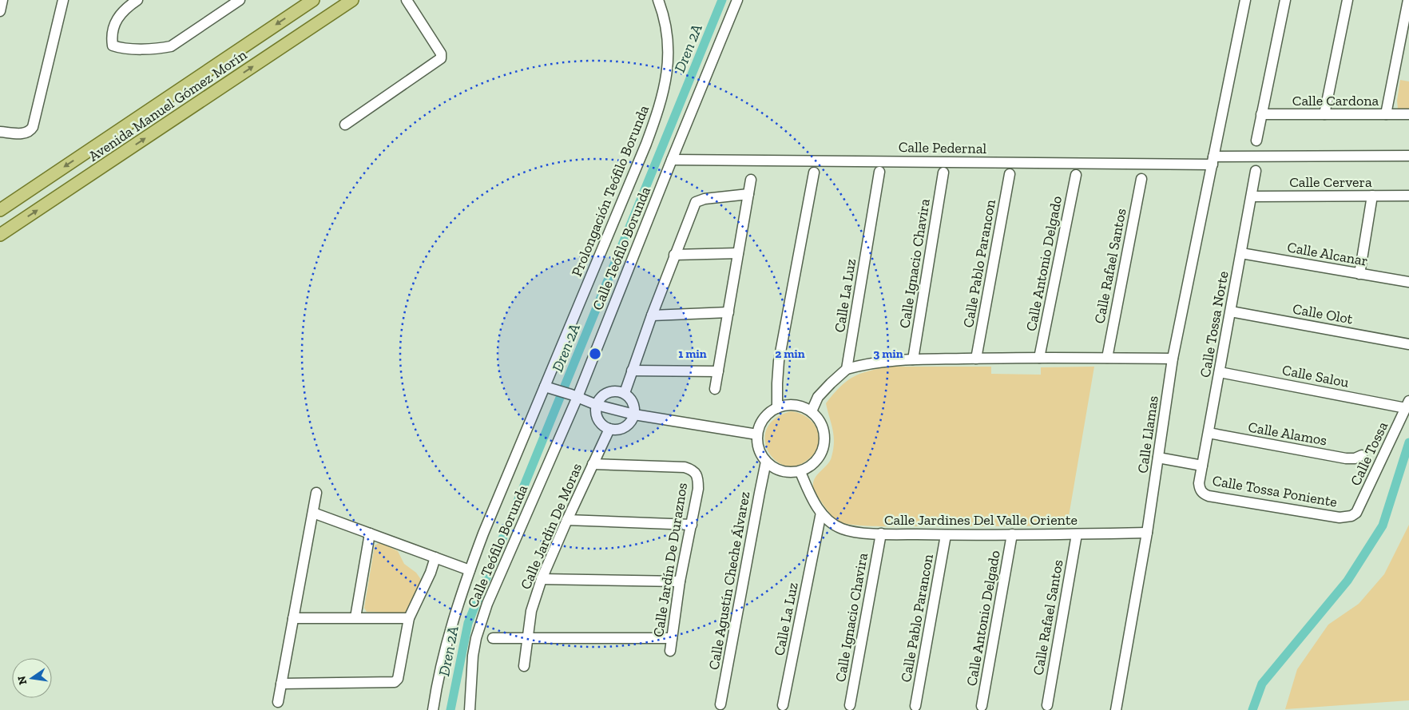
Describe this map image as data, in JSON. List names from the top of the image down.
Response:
{
  "streets": {
    "main road": ["Avenida Manuel Gómez Morín"],
    "street": [
      "Calle Cardona",
      "Calle Pedernal",
      "Calle Cervera",
      "Prolongación Teófilo Borunda",
      "Calle Teófilo Borunda",
      "Calle Alcanar",
      "Calle Ignacio Chavira",
      "Calle Pablo Parancon",
      "Calle Antonio Delgado",
      "Calle Rafael Santos",
      "Calle La Luz",
      "Calle Olot",
      "Calle Tossa Norte",
      "Calle Salou",
      "Calle Alamos",
      "Calle Llamas",
      "Calle Tossa",
      "Calle Tossa Poniente",
      "Calle Jardines Del Valle Oriente",
      "Calle Jardín De Moras",
      "Calle Jardín De Duraznos",
      "Calle Agustín Cheche Álvarez"
    ]
  },
  "crossings": [
    ["Calle Pedernal", "Calle Teófilo Borunda"],
    ["Calle Pedernal", "Calle Llamas"],
    ["Calle Cervera", "Calle Tossa Norte"],
    ["Prolongación Teófilo Borunda", "Calle Teófilo Borunda"],
    ["Calle Alcanar", "Calle Tossa Norte"],
    ["Calle Ignacio Chavira", "Calle Jardines Del Valle Oriente"],
    ["Calle Pablo Parancon", "Calle Jardines Del Valle Oriente"],
    ["Calle Antonio Delgado", "Calle Jardines Del Valle Oriente"],
    ["Calle Rafael Santos", "Calle Jardines Del Valle Oriente"],
    ["Calle La Luz", "Calle Jardines Del Valle Oriente"],
    ["Calle Olot", "Calle Tossa Norte"],
    ["Calle Tossa Norte", "Calle Salou"],
    ["Calle Tossa Norte", "Calle Alamos"],
    ["Calle Tossa Norte", "Calle Tossa Poniente"],
    ["Calle Salou", "Calle Tossa"],
    ["Calle Llamas", "Calle Tossa Poniente"],
    ["Calle Llamas", "Calle Jardines Del Valle Oriente"],
    ["Calle Tossa", "Calle Tossa Poniente"],
    ["Calle Jardín De Moras", "Calle Jardín De Duraznos"]
  ],
  "water": ["Dren 2A"],
  "north": "left",
  "rings": ["1 min", "2 min", "3 min"]
}
